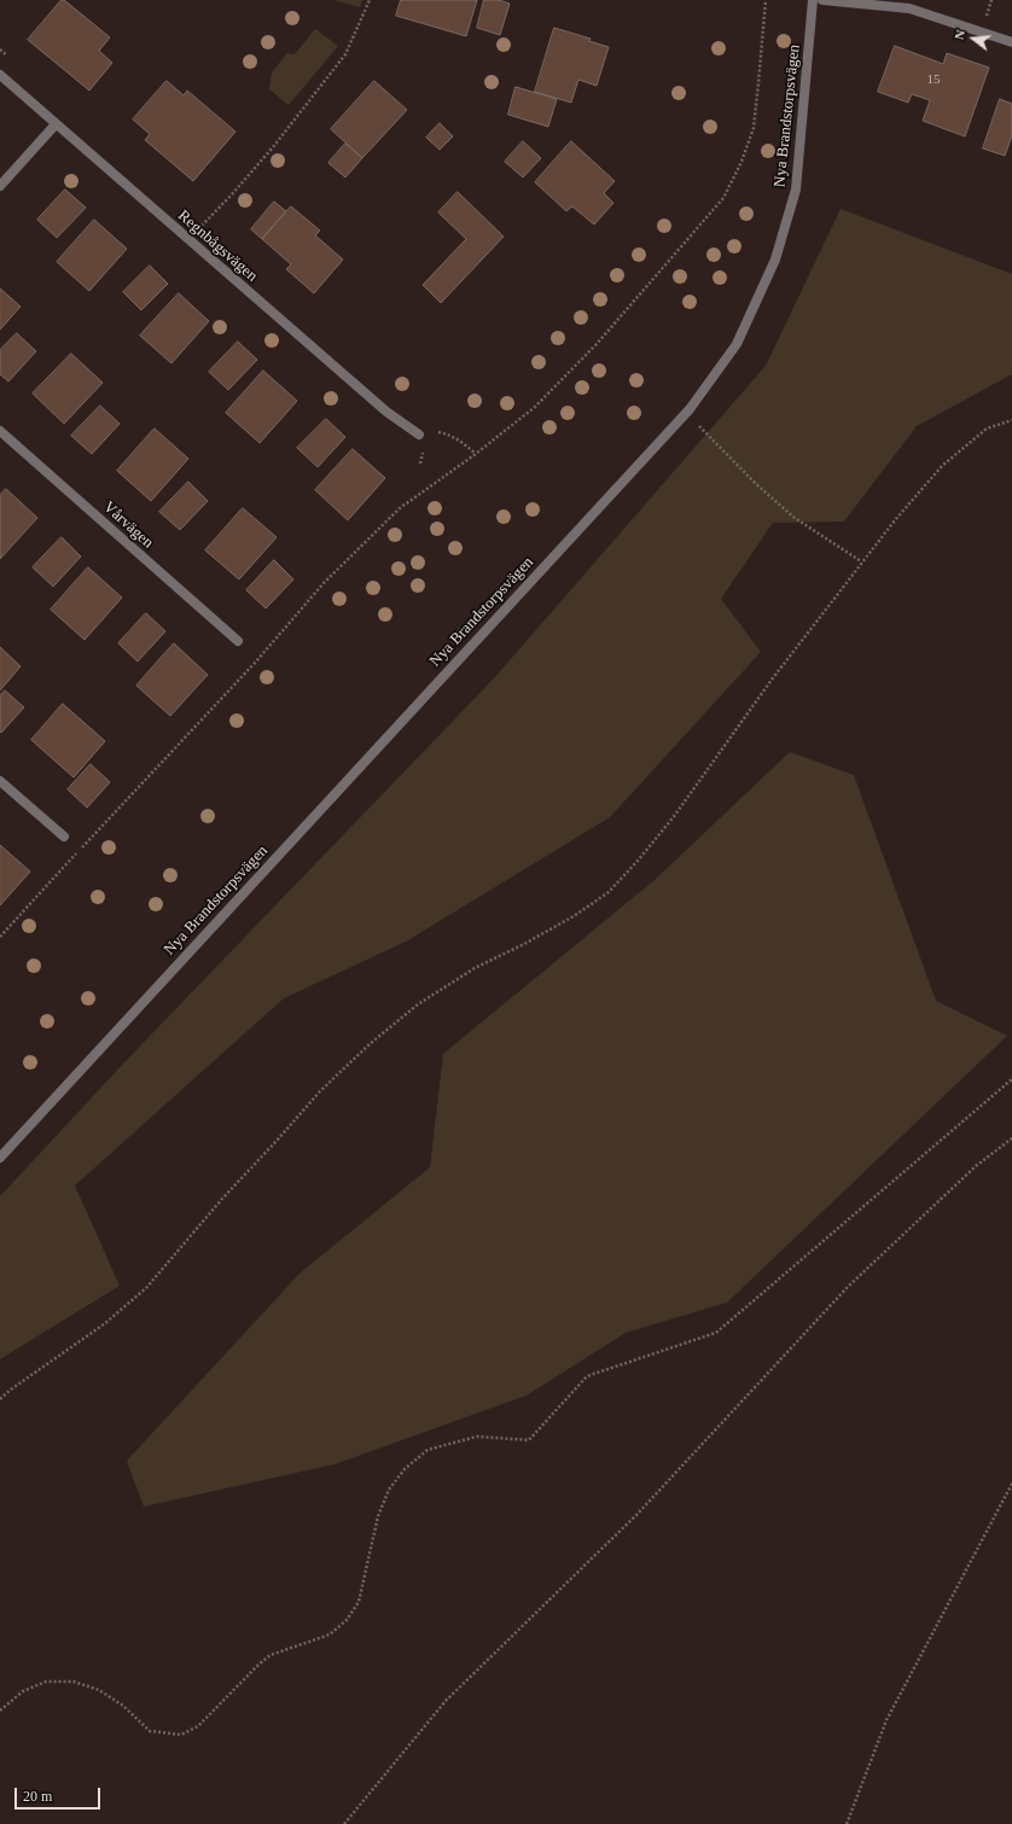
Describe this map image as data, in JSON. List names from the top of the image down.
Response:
{
  "streets": {
    "street": ["Nya Brandstorpsvägen", "Regnbågsvägen", "Vårvägen"]
  },
  "house_numbers": ["15"],
  "scale_bar": "20 m",
  "north": "left"
}
